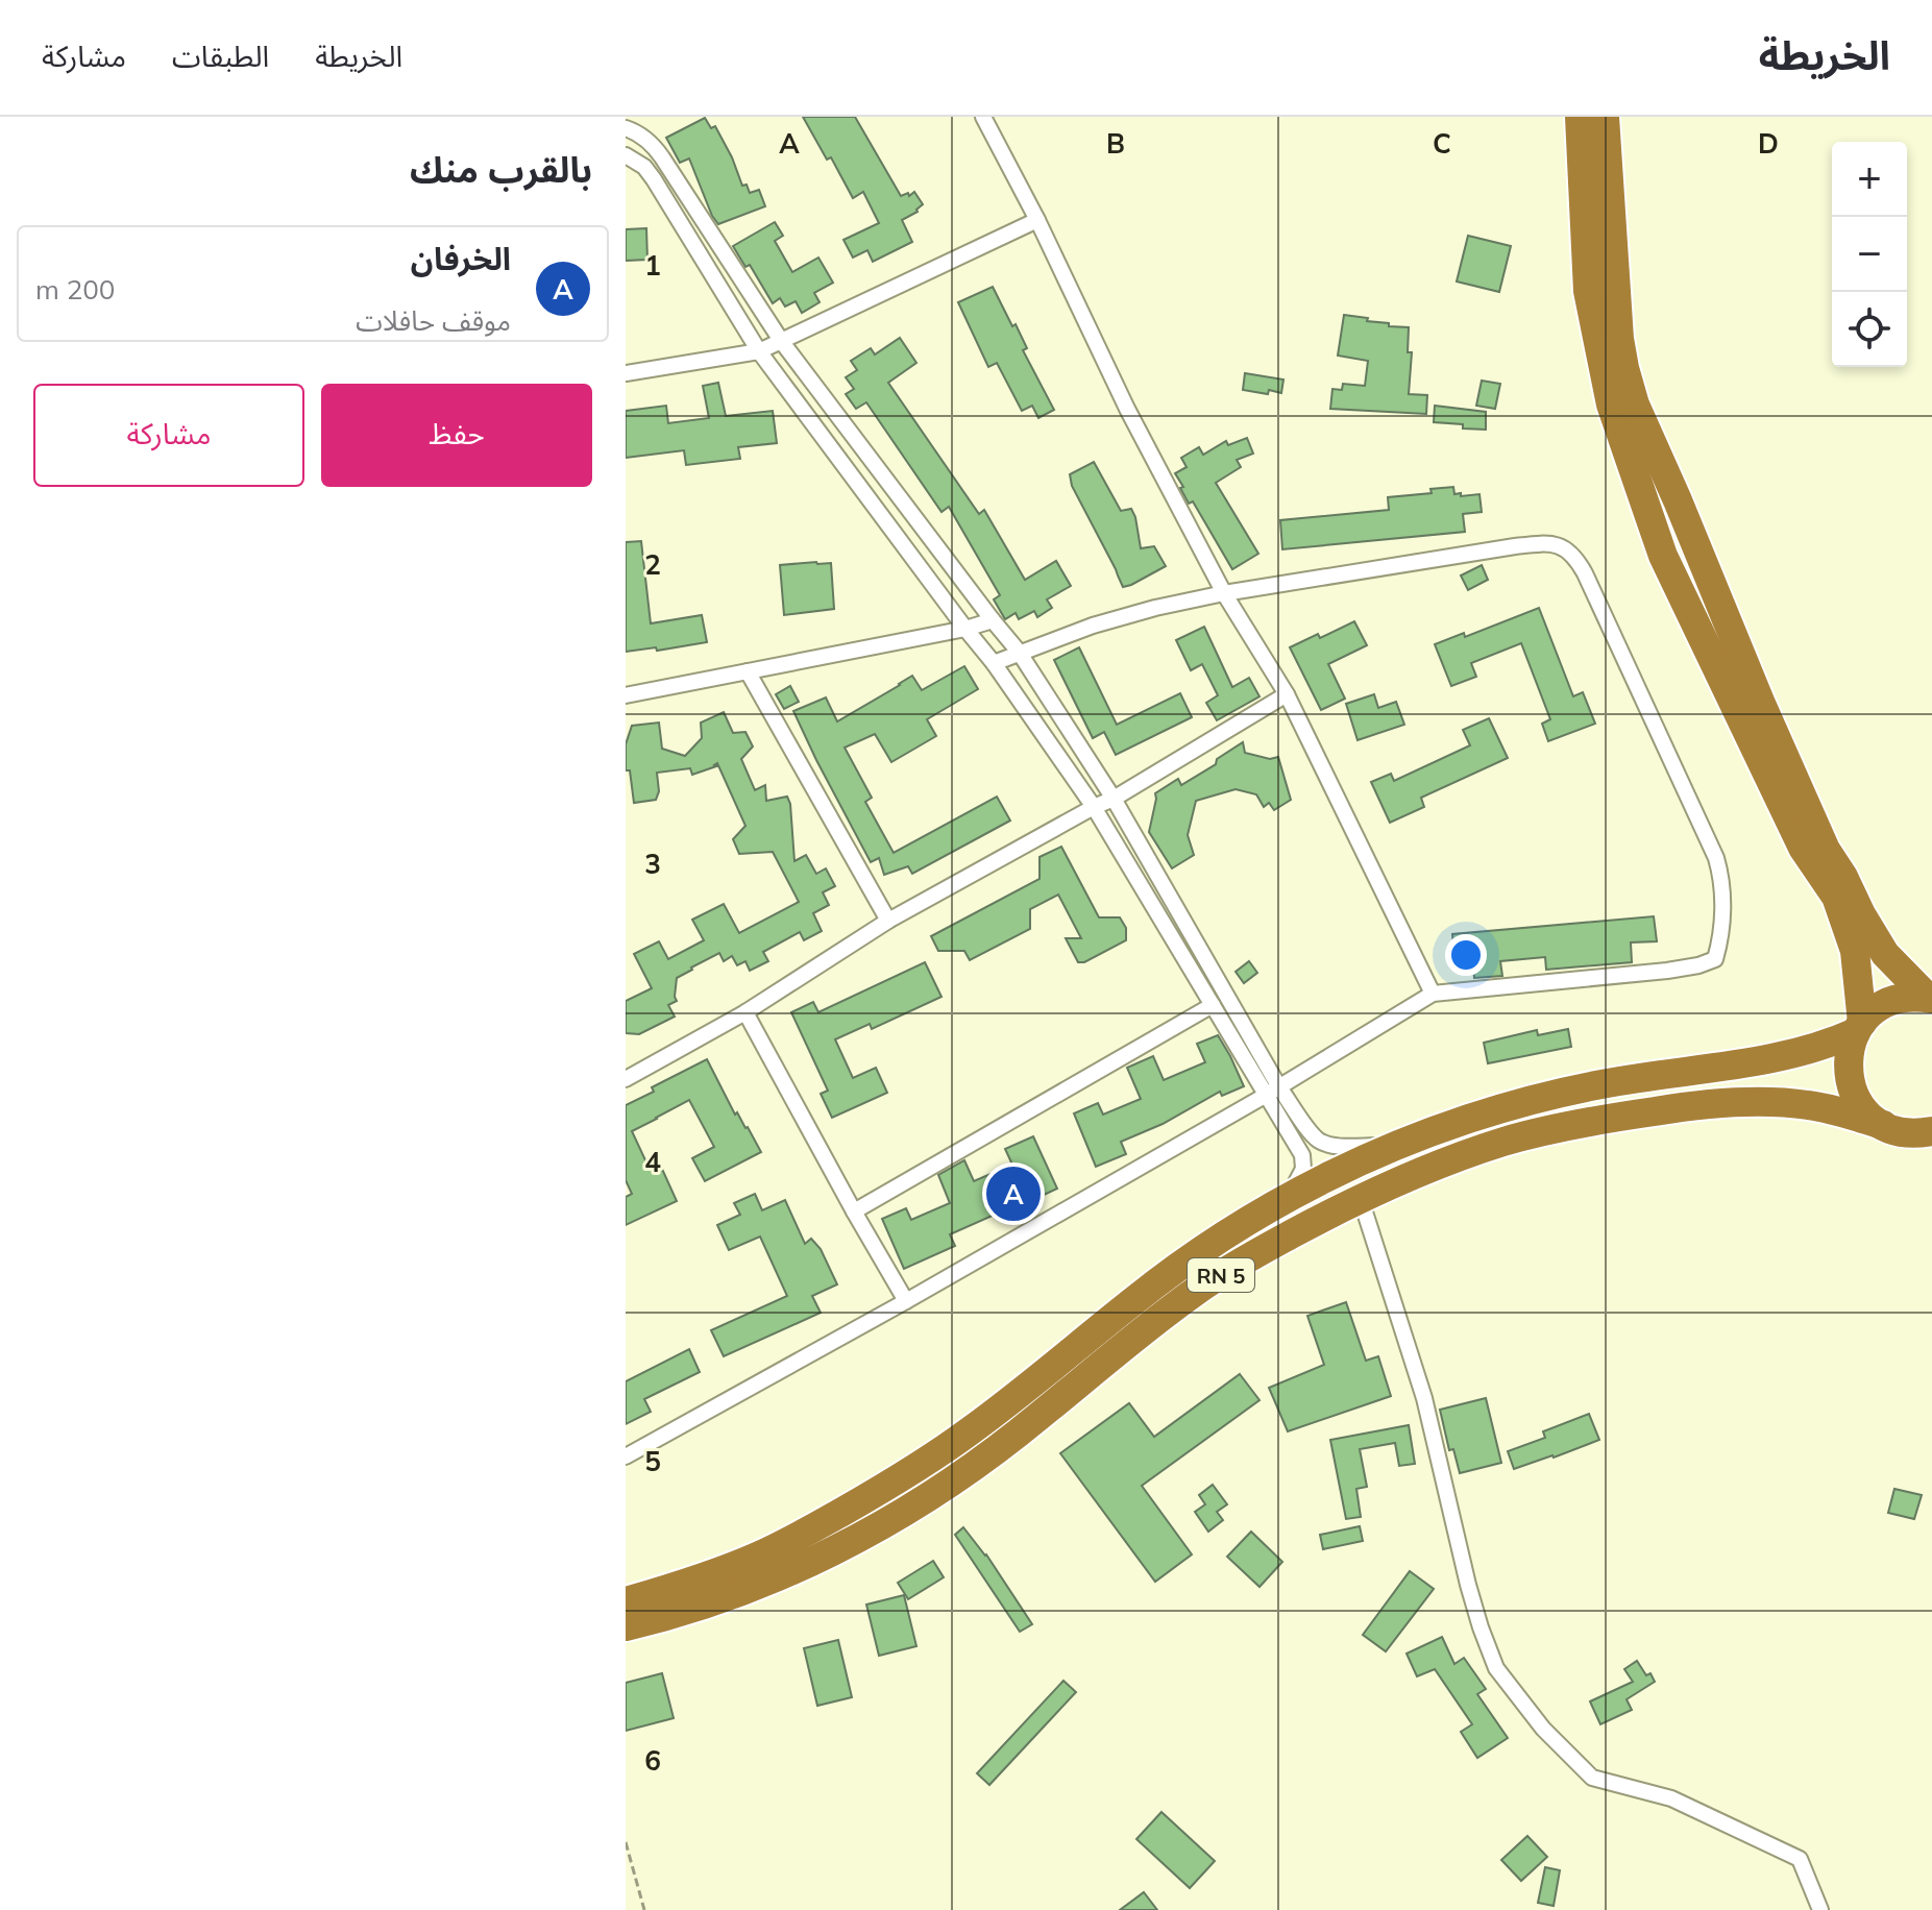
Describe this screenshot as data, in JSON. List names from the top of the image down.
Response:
{
  "streets": {
    "highway": ["RN 5"]
  },
  "page": {
    "header": "الخريطة",
    "nav": ["الخريطة", "الطبقات", "مشاركة"],
    "heading": "بالقرب منك",
    "map_buttons": ["+", "−"],
    "list": [
      {
        "mark": "A",
        "name": "الخرفان",
        "note": "موقف حافلات",
        "value": "200 m"
      }
    ],
    "buttons": ["حفظ", "مشاركة"],
    "pins": "A"
  },
  "grid": {
    "columns": [
      "A",
      "B",
      "C",
      "D"
    ],
    "rows": [
      "1",
      "2",
      "3",
      "4",
      "5",
      "6"
    ]
  }
}
